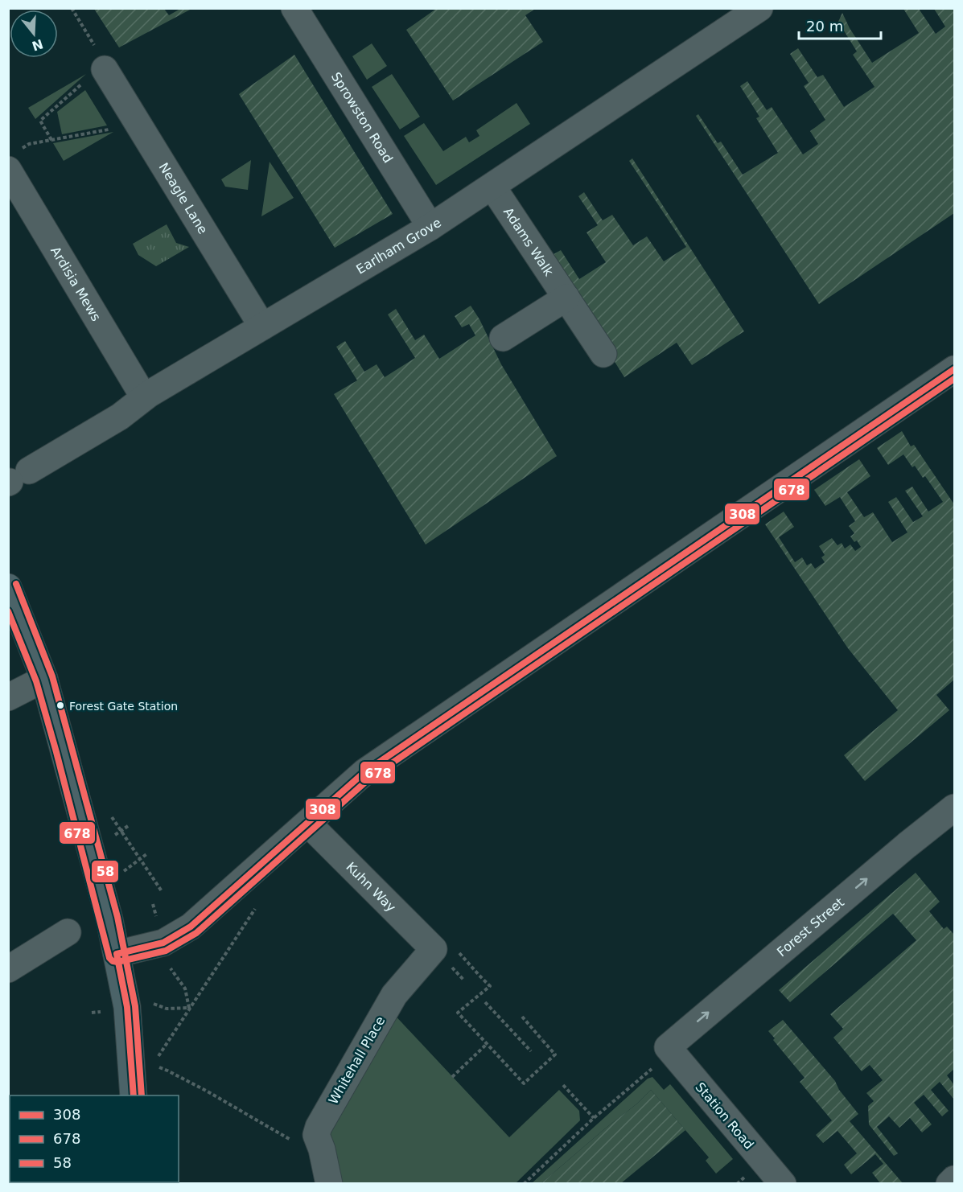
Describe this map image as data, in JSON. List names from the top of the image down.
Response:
{
  "streets": {
    "street": [
      "Sprowston Road",
      "Neagle Lane",
      "Adams Walk",
      "Earlham Grove",
      "Ardisia Mews",
      "Kuhn Way",
      "Forest Street",
      "Whitehall Place",
      "Station Road"
    ]
  },
  "crossings": [
    ["Sprowston Road", "Earlham Grove"],
    ["Neagle Lane", "Earlham Grove"],
    ["Adams Walk", "Earlham Grove"],
    ["Earlham Grove", "Ardisia Mews"],
    ["Kuhn Way", "Whitehall Place"],
    ["Forest Street", "Station Road"]
  ],
  "one_way": ["Forest Street"],
  "places": ["Forest Gate Station"],
  "lines": ["transit line 308", "transit line 678", "transit line 58"],
  "legend": ["308", "678", "58"],
  "scale_bar": "20 m",
  "north": "bottom"
}
